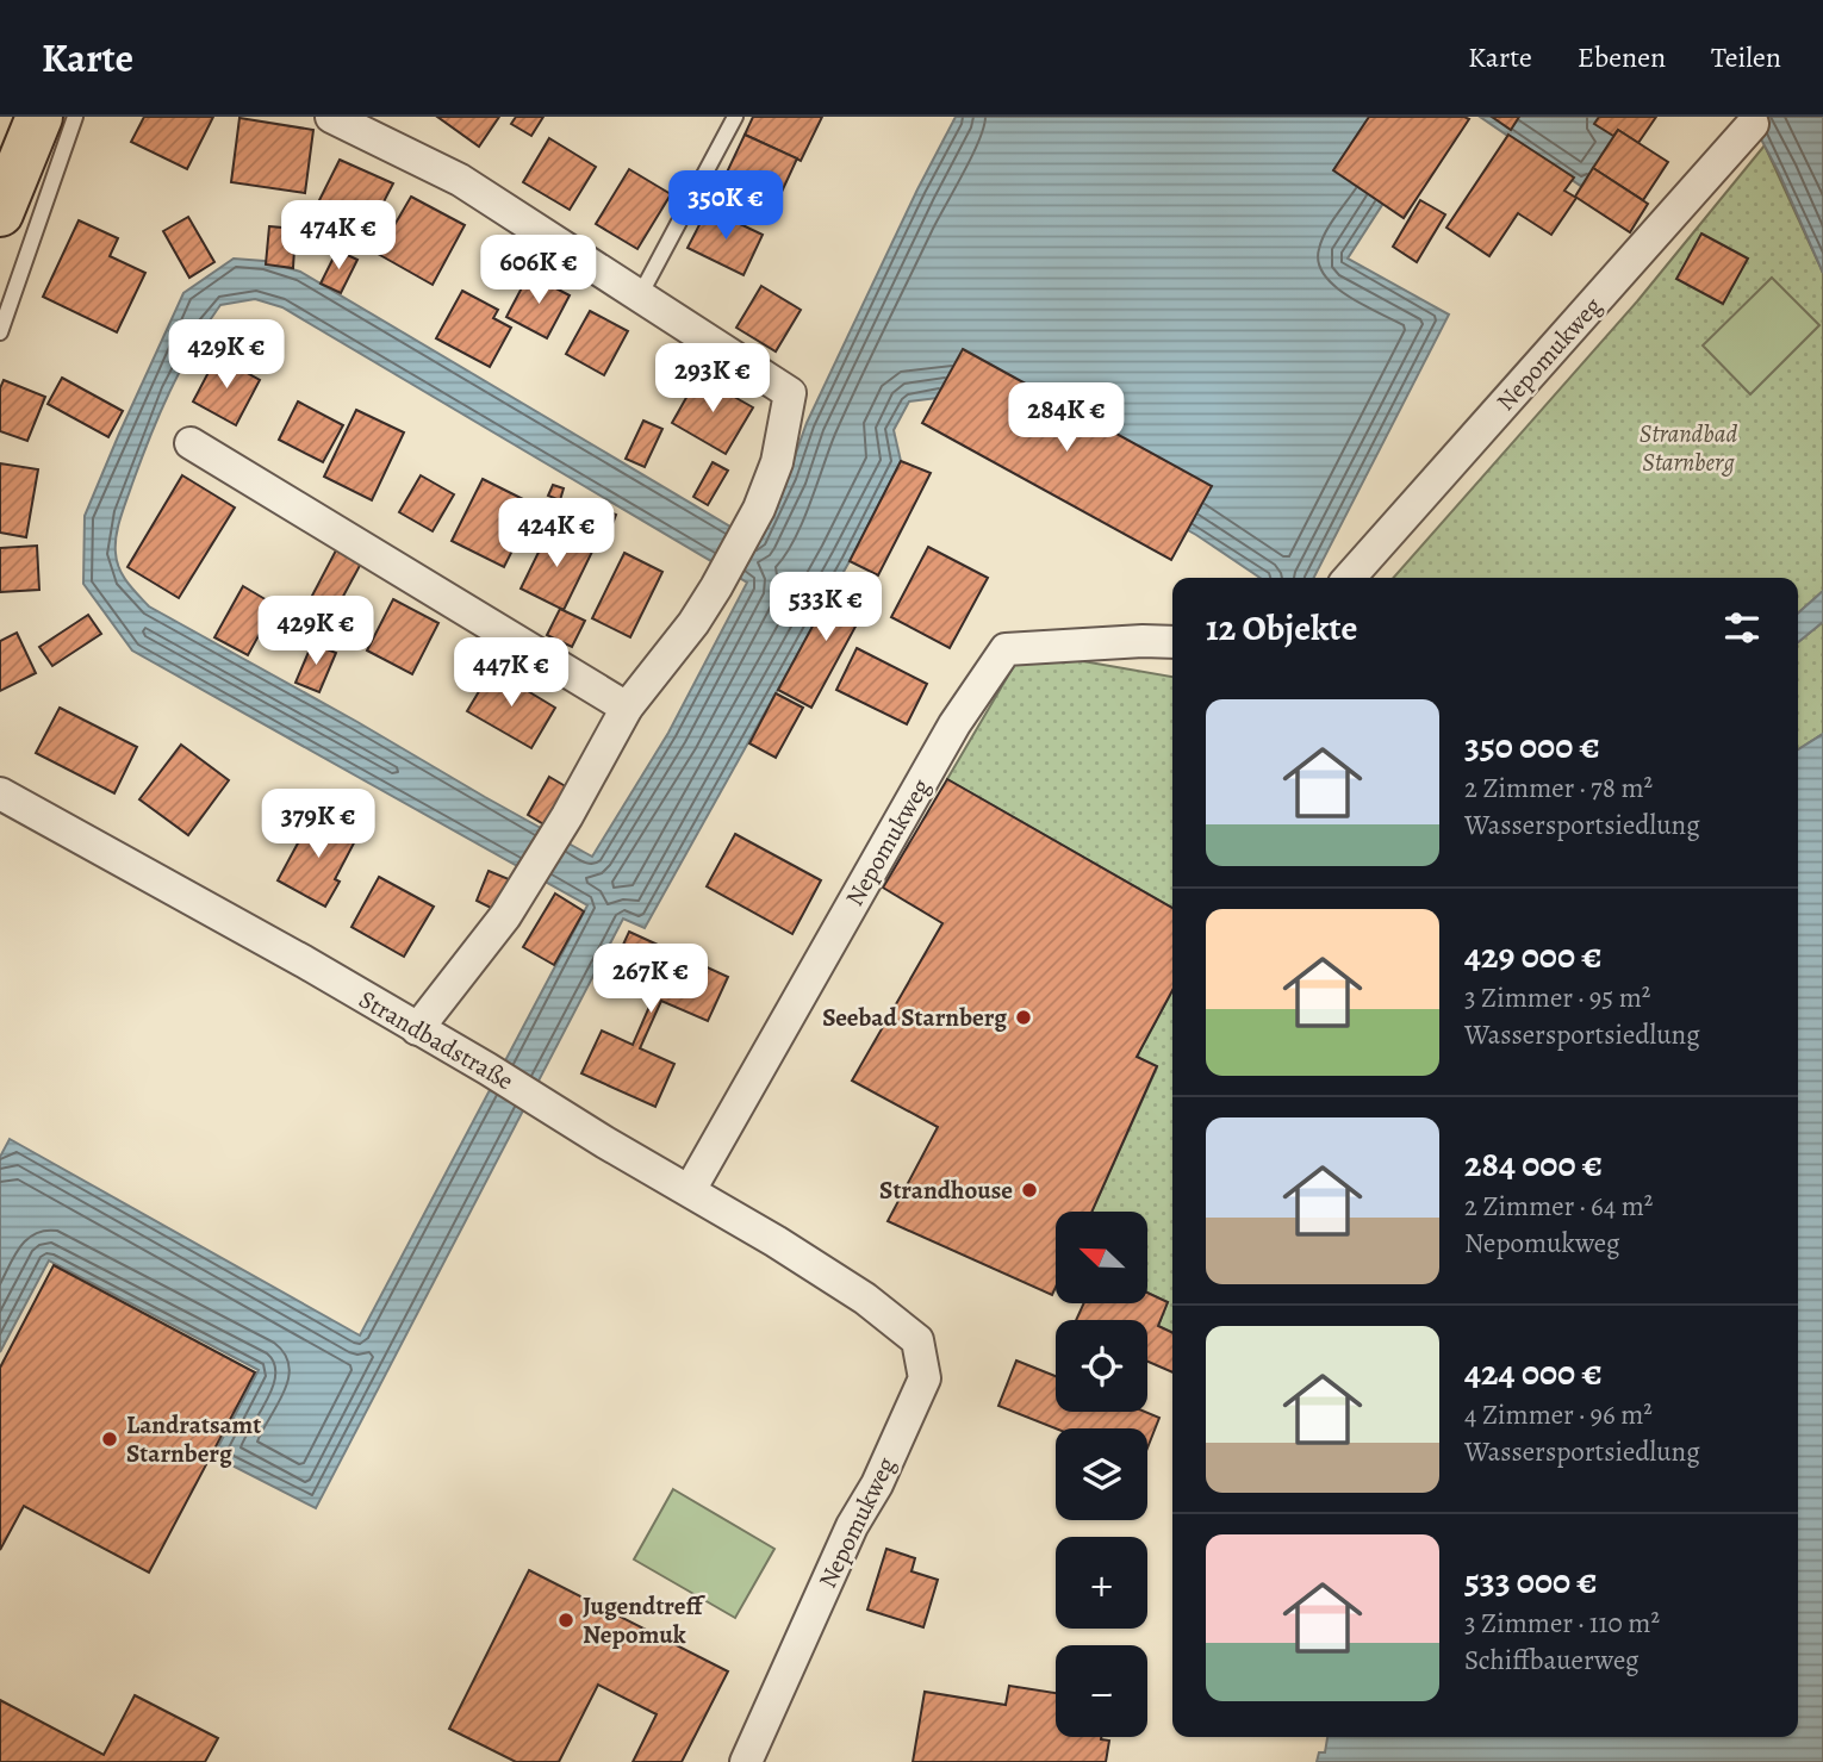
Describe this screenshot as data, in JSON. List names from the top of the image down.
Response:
{
  "streets": {
    "street": ["Nepomukweg", "Strandbadstraße"]
  },
  "crossings": [
    ["Nepomukweg", "Strandbadstraße"]
  ],
  "parks": ["Strandbad Starnberg"],
  "places": [
    "Seebad Starnberg",
    "Strandhouse",
    "Landratsamt Starnberg",
    "Jugendtreff Nepomuk"
  ],
  "north": "top left",
  "page": {
    "header": "Karte",
    "nav": ["Karte", "Ebenen", "Teilen"],
    "price": [
      "350K €",
      "474K €",
      "606K €",
      "429K €",
      "293K €",
      "284K €",
      "424K €",
      "533K €",
      "429K €",
      "447K €",
      "379K €",
      "267K €"
    ],
    "heading": "12 Objekte",
    "list": [
      {
        "name": "350 000 €",
        "note": "2 Zimmer · 78 m² · Wassersportsiedlung"
      },
      {
        "name": "429 000 €",
        "note": "3 Zimmer · 95 m² · Wassersportsiedlung"
      },
      {
        "name": "284 000 €",
        "note": "2 Zimmer · 64 m² · Nepomukweg"
      },
      {
        "name": "424 000 €",
        "note": "4 Zimmer · 96 m² · Wassersportsiedlung"
      },
      {
        "name": "533 000 €",
        "note": "3 Zimmer · 110 m² · Schiffbauerweg"
      }
    ],
    "map_buttons": ["+", "−"]
  }
}
